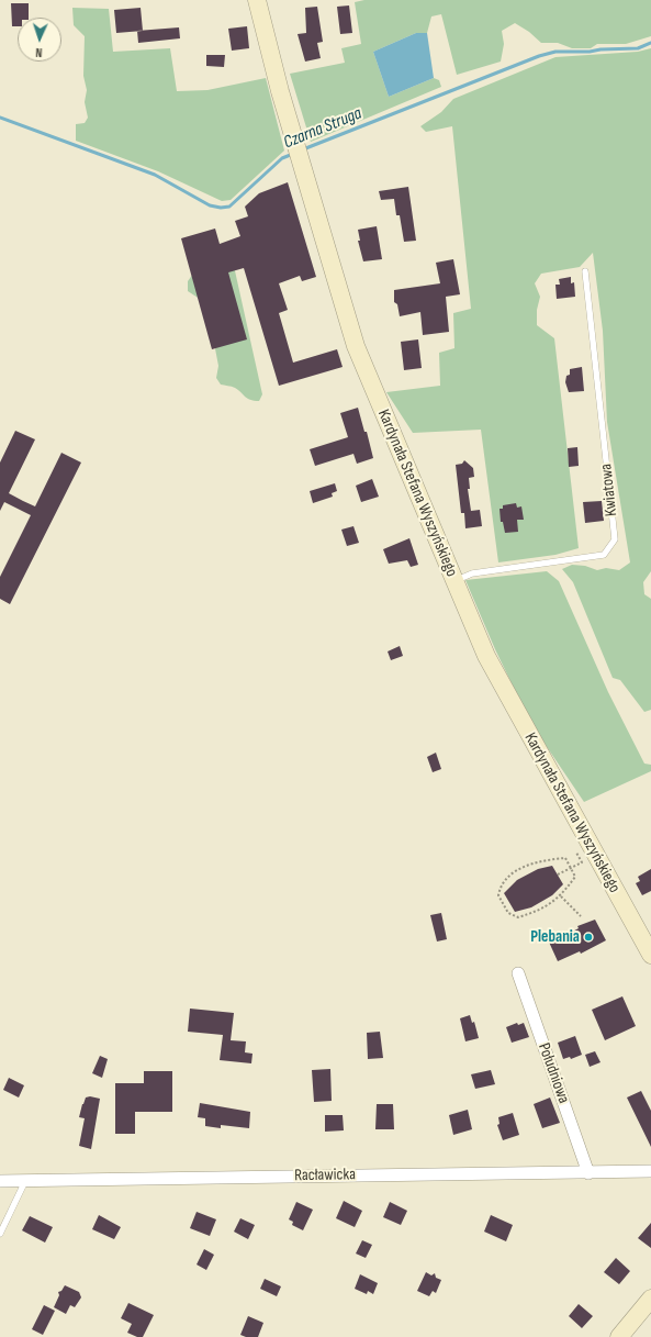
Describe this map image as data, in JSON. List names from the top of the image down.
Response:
{
  "streets": {
    "street": ["Kardynała Stefana Wyszyńskiego", "Południowa", "Racławicka"],
    "lane": ["Kwiatowa"]
  },
  "crossings": [
    ["Kwiatowa", "Kardynała Stefana Wyszyńskiego"],
    ["Południowa", "Racławicka"]
  ],
  "water": ["Czarna Struga"],
  "places": ["Plebania"],
  "north": "bottom"
}
